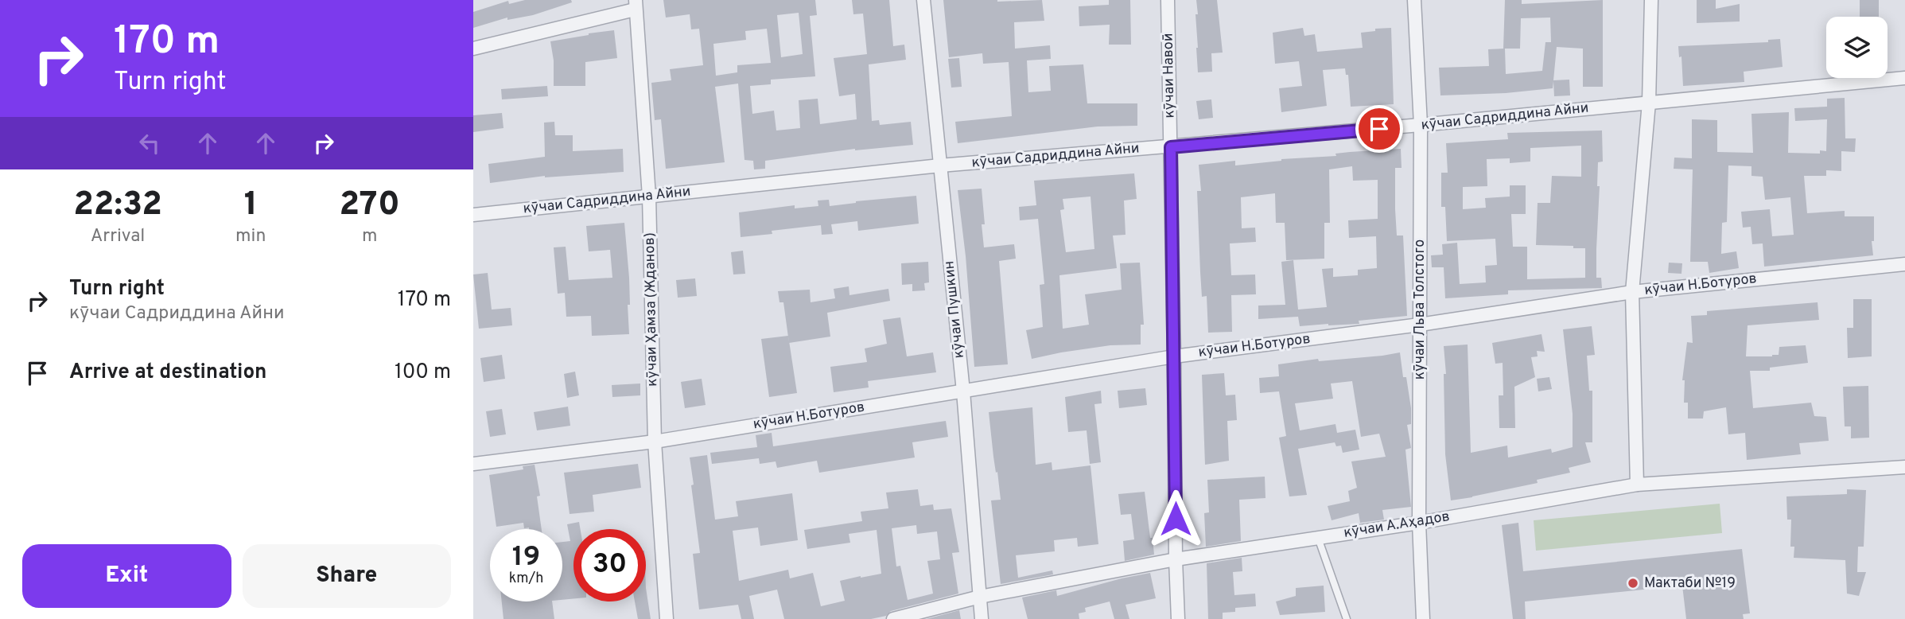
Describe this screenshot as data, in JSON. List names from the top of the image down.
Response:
{
  "streets": {
    "street": [
      "кӯчаи Навоӣ",
      "кӯчаи Садриддина Айни",
      "кӯчаи Н.Ботуров",
      "кӯчаи Ҳамза (Жданов)",
      "кӯчаи Пушкин",
      "кӯчаи Льва Толстого",
      "кӯчаи А.Аҳадов"
    ]
  },
  "crossings": [
    ["кӯчаи Навоӣ", "кӯчаи Садриддина Айни"],
    ["кӯчаи Навоӣ", "кӯчаи Н.Ботуров"],
    ["кӯчаи Навоӣ", "кӯчаи А.Аҳадов"],
    ["кӯчаи Садриддина Айни", "кӯчаи Ҳамза (Жданов)"],
    ["кӯчаи Садриддина Айни", "кӯчаи Пушкин"],
    ["кӯчаи Садриддина Айни", "кӯчаи Льва Толстого"],
    ["кӯчаи Н.Ботуров", "кӯчаи Ҳамза (Жданов)"],
    ["кӯчаи Н.Ботуров", "кӯчаи Пушкин"],
    ["кӯчаи Н.Ботуров", "кӯчаи Льва Толстого"],
    ["кӯчаи Пушкин", "кӯчаи А.Аҳадов"],
    ["кӯчаи Льва Толстого", "кӯчаи А.Аҳадов"]
  ],
  "places": ["Мактаби №19"],
  "page": {
    "turn": ["170 m", "Turn right"],
    "eta": [
      "22:32",
      "Arrival",
      "1",
      "min",
      "270",
      "m"
    ],
    "list": [
      {
        "name": "Turn right",
        "note": "кӯчаи Садриддина Айни",
        "value": "170 m"
      },
      {
        "name": "Arrive at destination",
        "value": "100 m"
      }
    ],
    "speed": "19 km/h",
    "limit": "30",
    "buttons": ["Exit", "Share"]
  }
}
